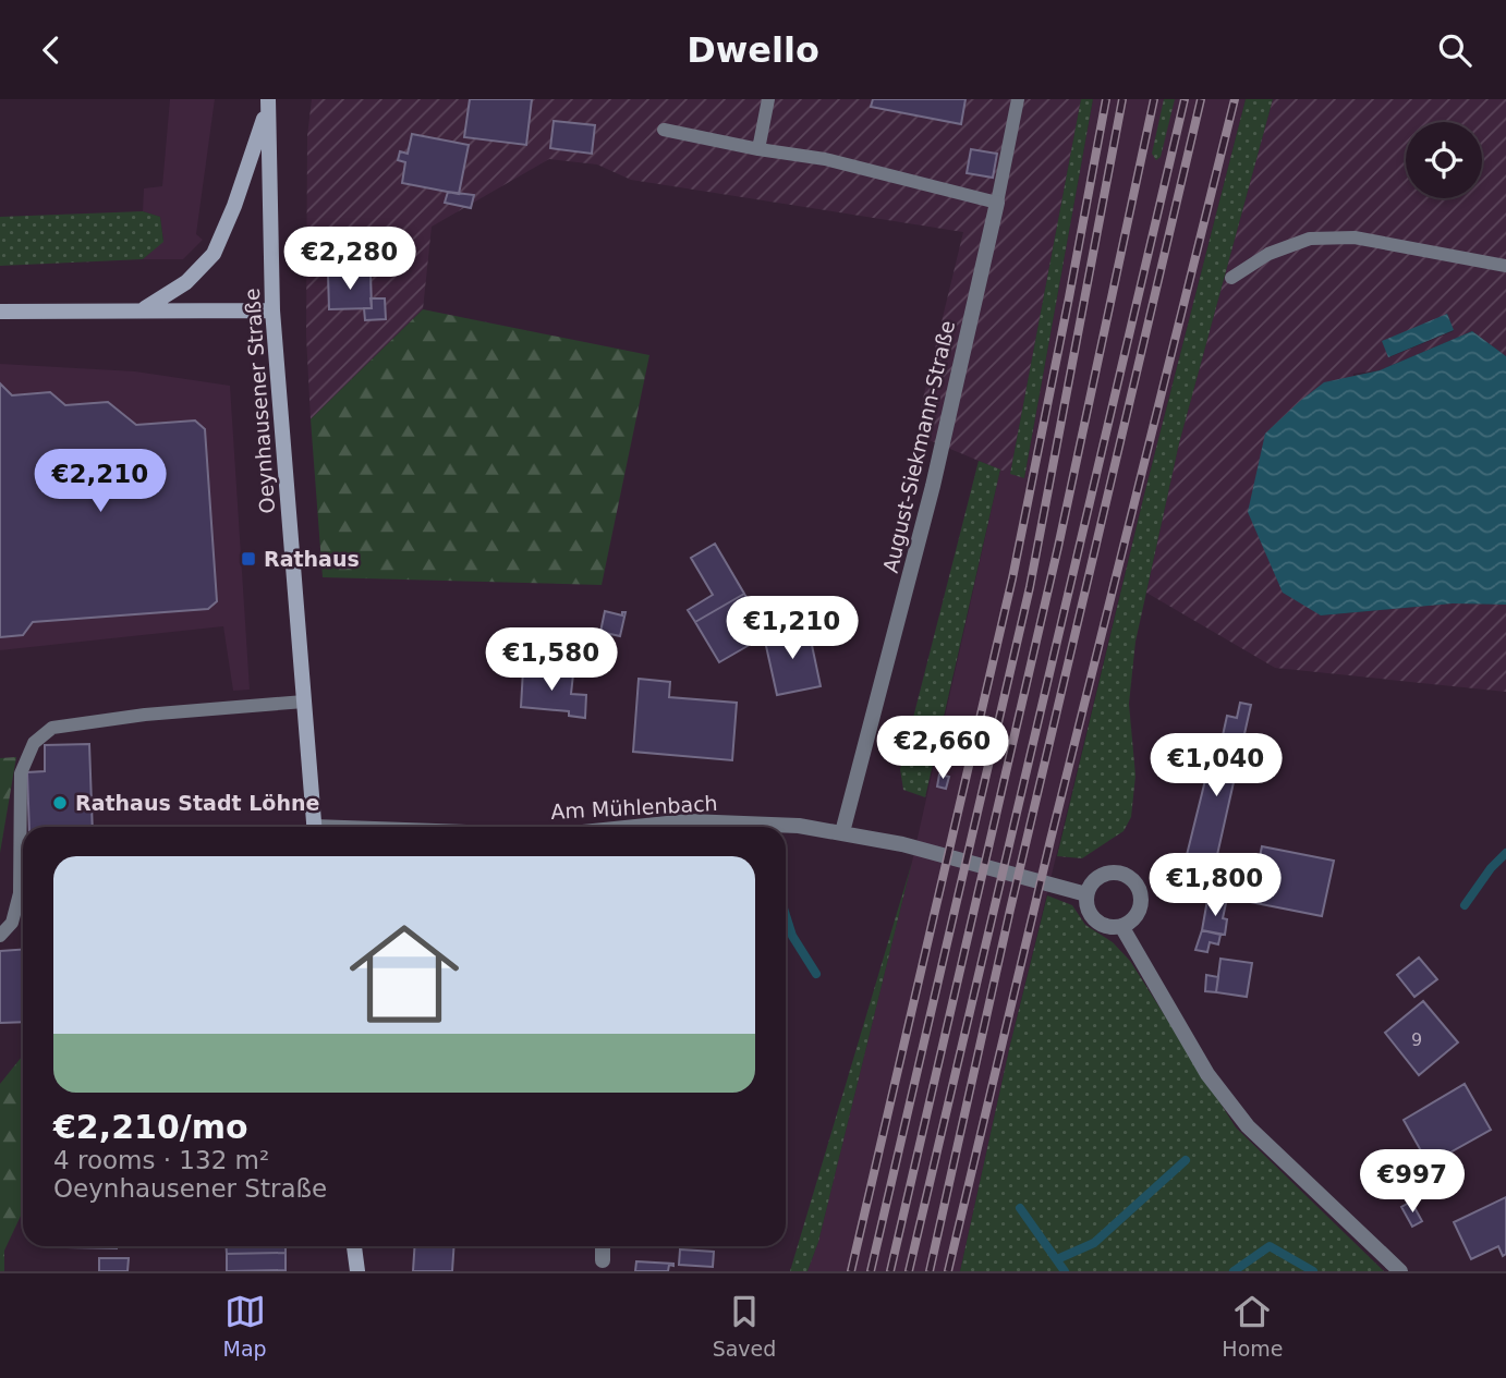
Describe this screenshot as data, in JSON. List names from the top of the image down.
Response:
{
  "streets": {
    "main road": ["Oeynhausener Straße"],
    "street": ["August-Siekmann-Straße", "Am Mühlenbach"]
  },
  "crossings": [
    ["August-Siekmann-Straße", "Am Mühlenbach"]
  ],
  "places": {
    "transit": ["Rathaus"],
    "other": ["Rathaus Stadt Löhne"]
  },
  "house_numbers": ["9"],
  "page": {
    "header": "Dwello",
    "price": [
      "€2,280",
      "€2,210",
      "€1,210",
      "€1,580",
      "€2,660",
      "€1,040",
      "€1,800",
      "€997"
    ],
    "list": [
      {
        "name": "€2,210/mo",
        "note": "4 rooms · 132 m² · Oeynhausener Straße"
      }
    ],
    "tabs": ["Map", "Saved", "Home"]
  }
}
